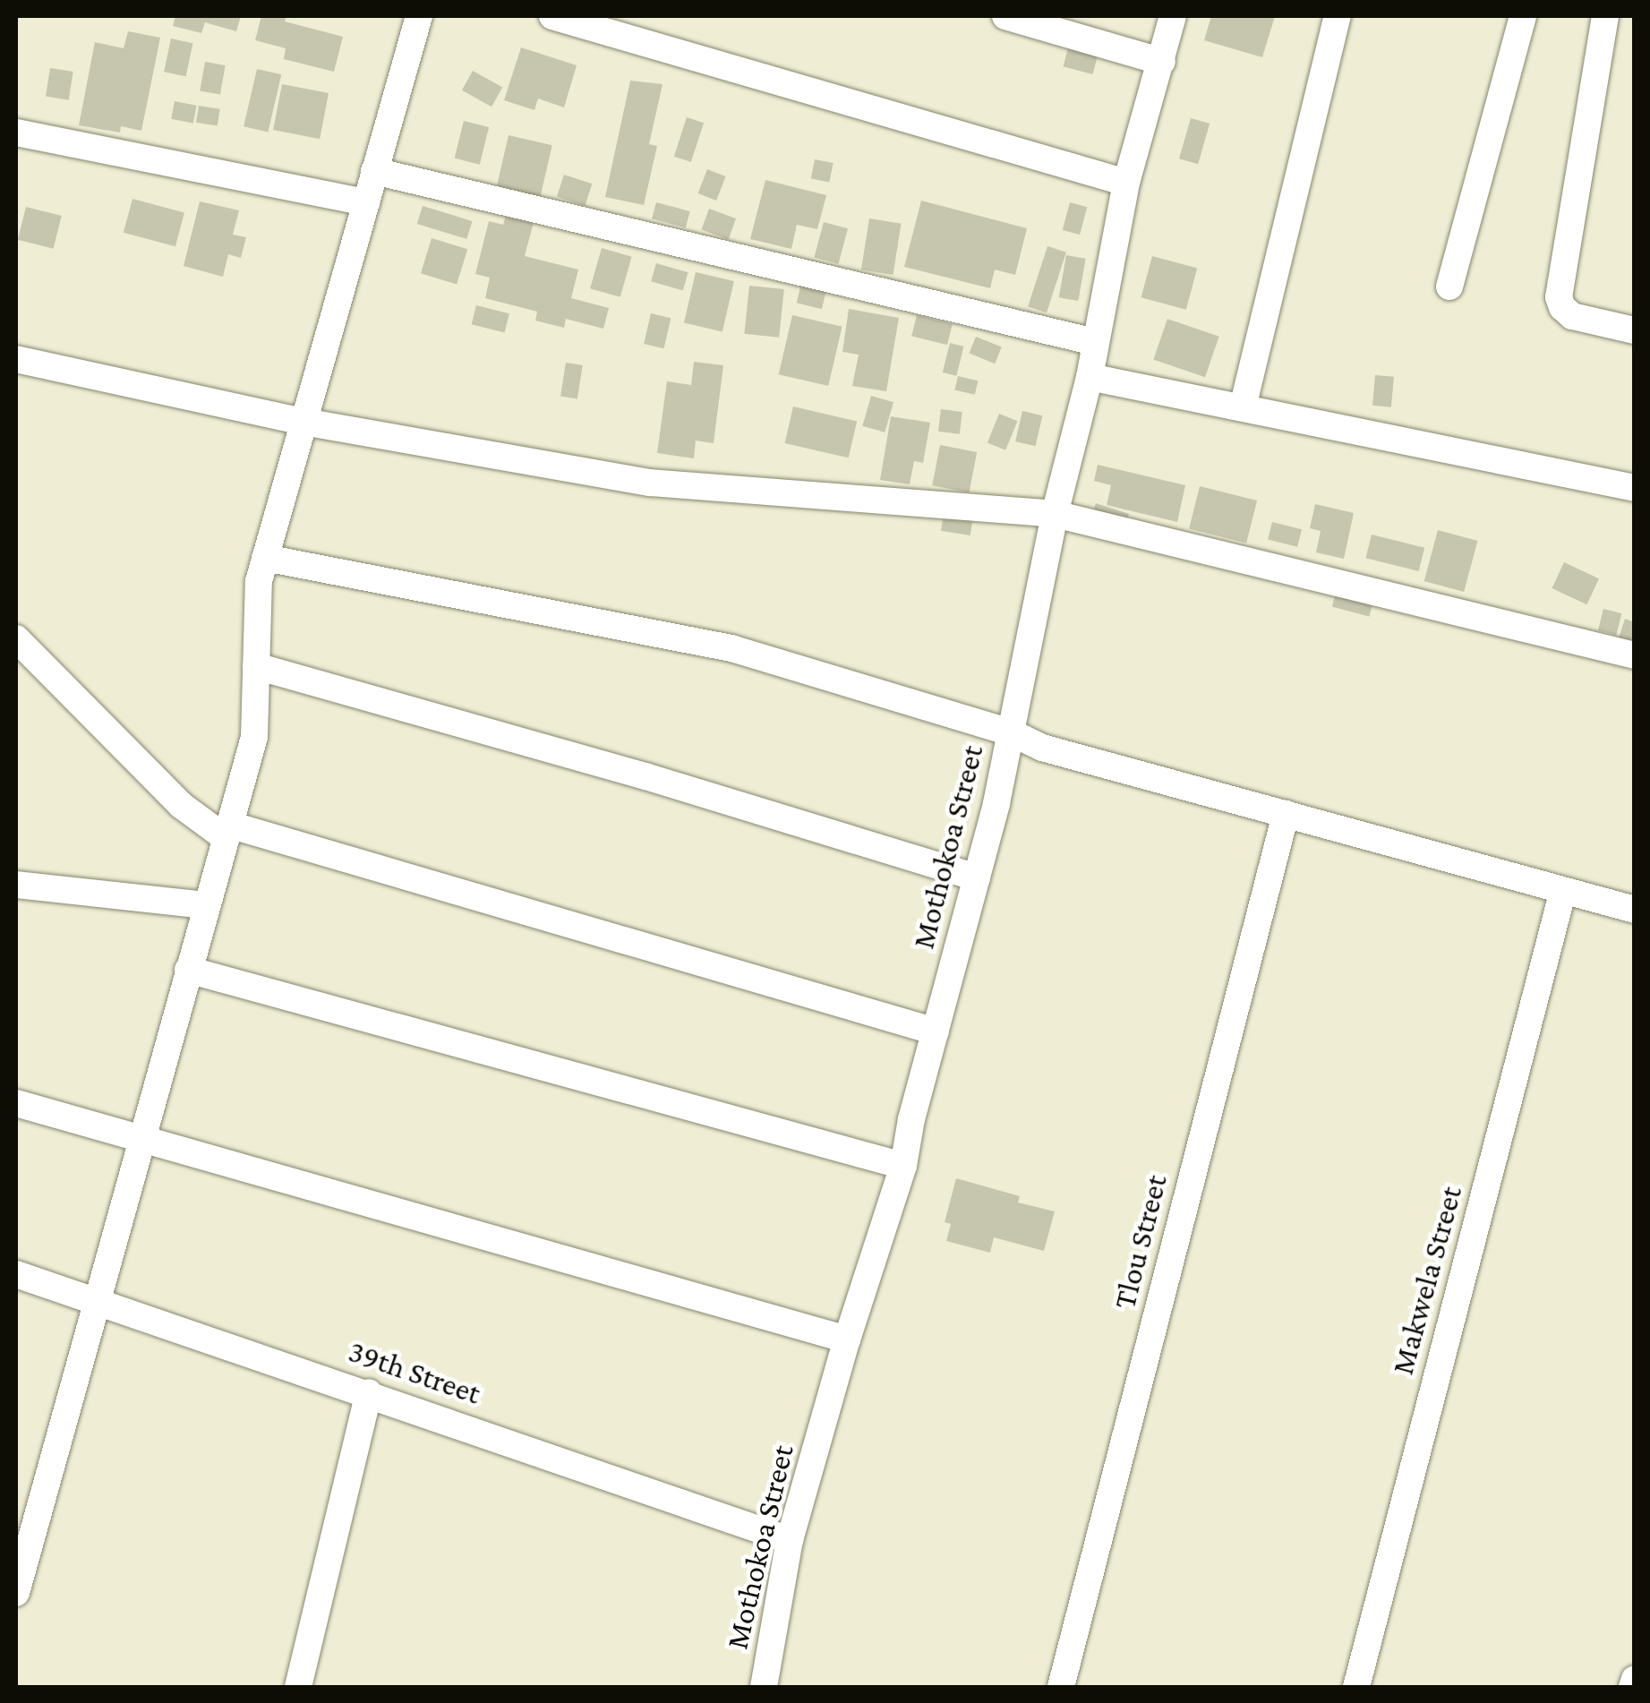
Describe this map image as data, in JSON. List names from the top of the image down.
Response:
{
  "streets": {
    "street": [
      "Mothokoa Street",
      "Tlou Street",
      "Makwela Street",
      "39th Street"
    ]
  },
  "crossings": [
    ["Mothokoa Street", "39th Street"]
  ]
}
